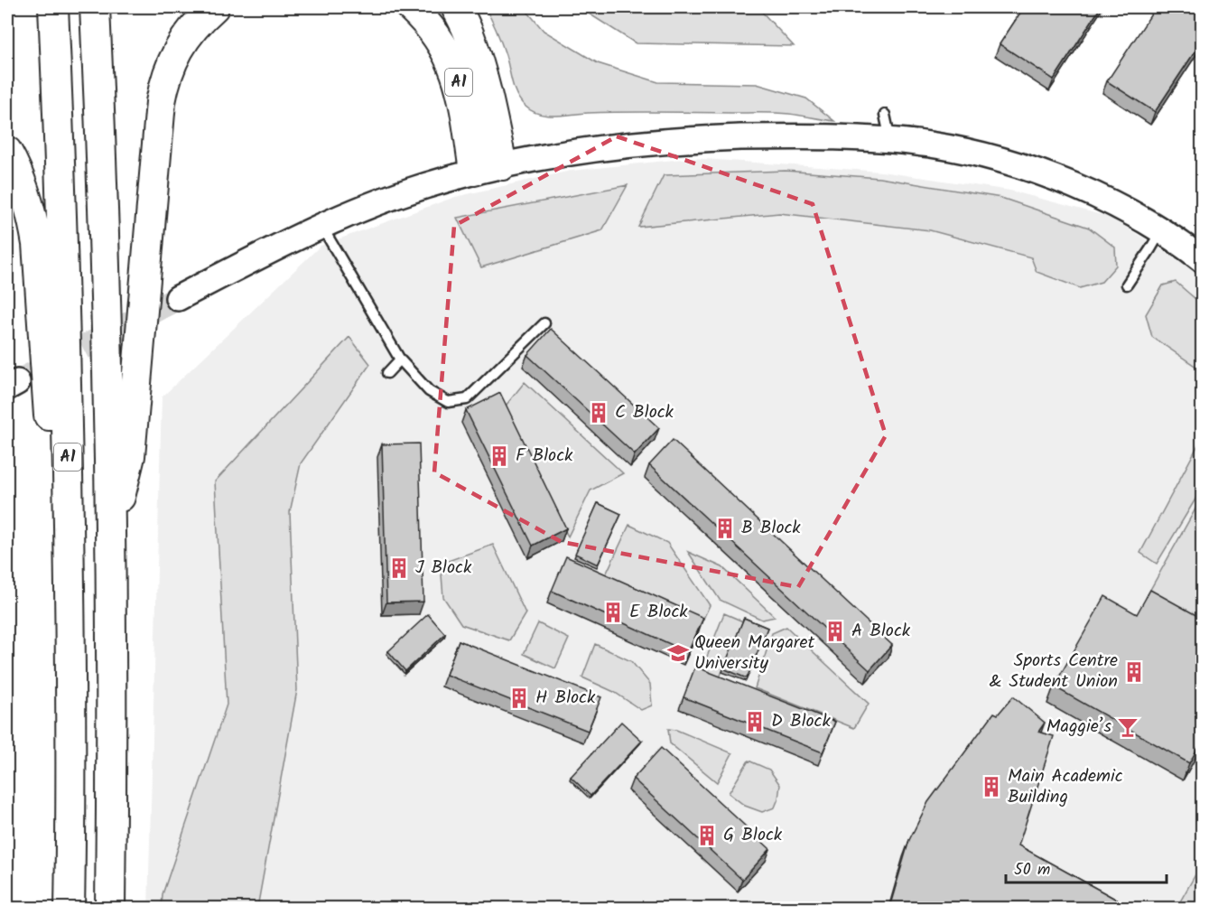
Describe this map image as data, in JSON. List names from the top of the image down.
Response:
{
  "streets": {
    "main road": ["A1"]
  },
  "places": {
    "building": [
      "C Block",
      "F Block",
      "B Block",
      "J Block",
      "E Block",
      "A Block",
      "Sports Centre & Student Union",
      "H Block",
      "D Block",
      "Main Academic Building",
      "G Block"
    ],
    "school or university": ["Queen Margaret University"],
    "bar": ["Maggie’s"]
  },
  "scale_bar": "50 m"
}
